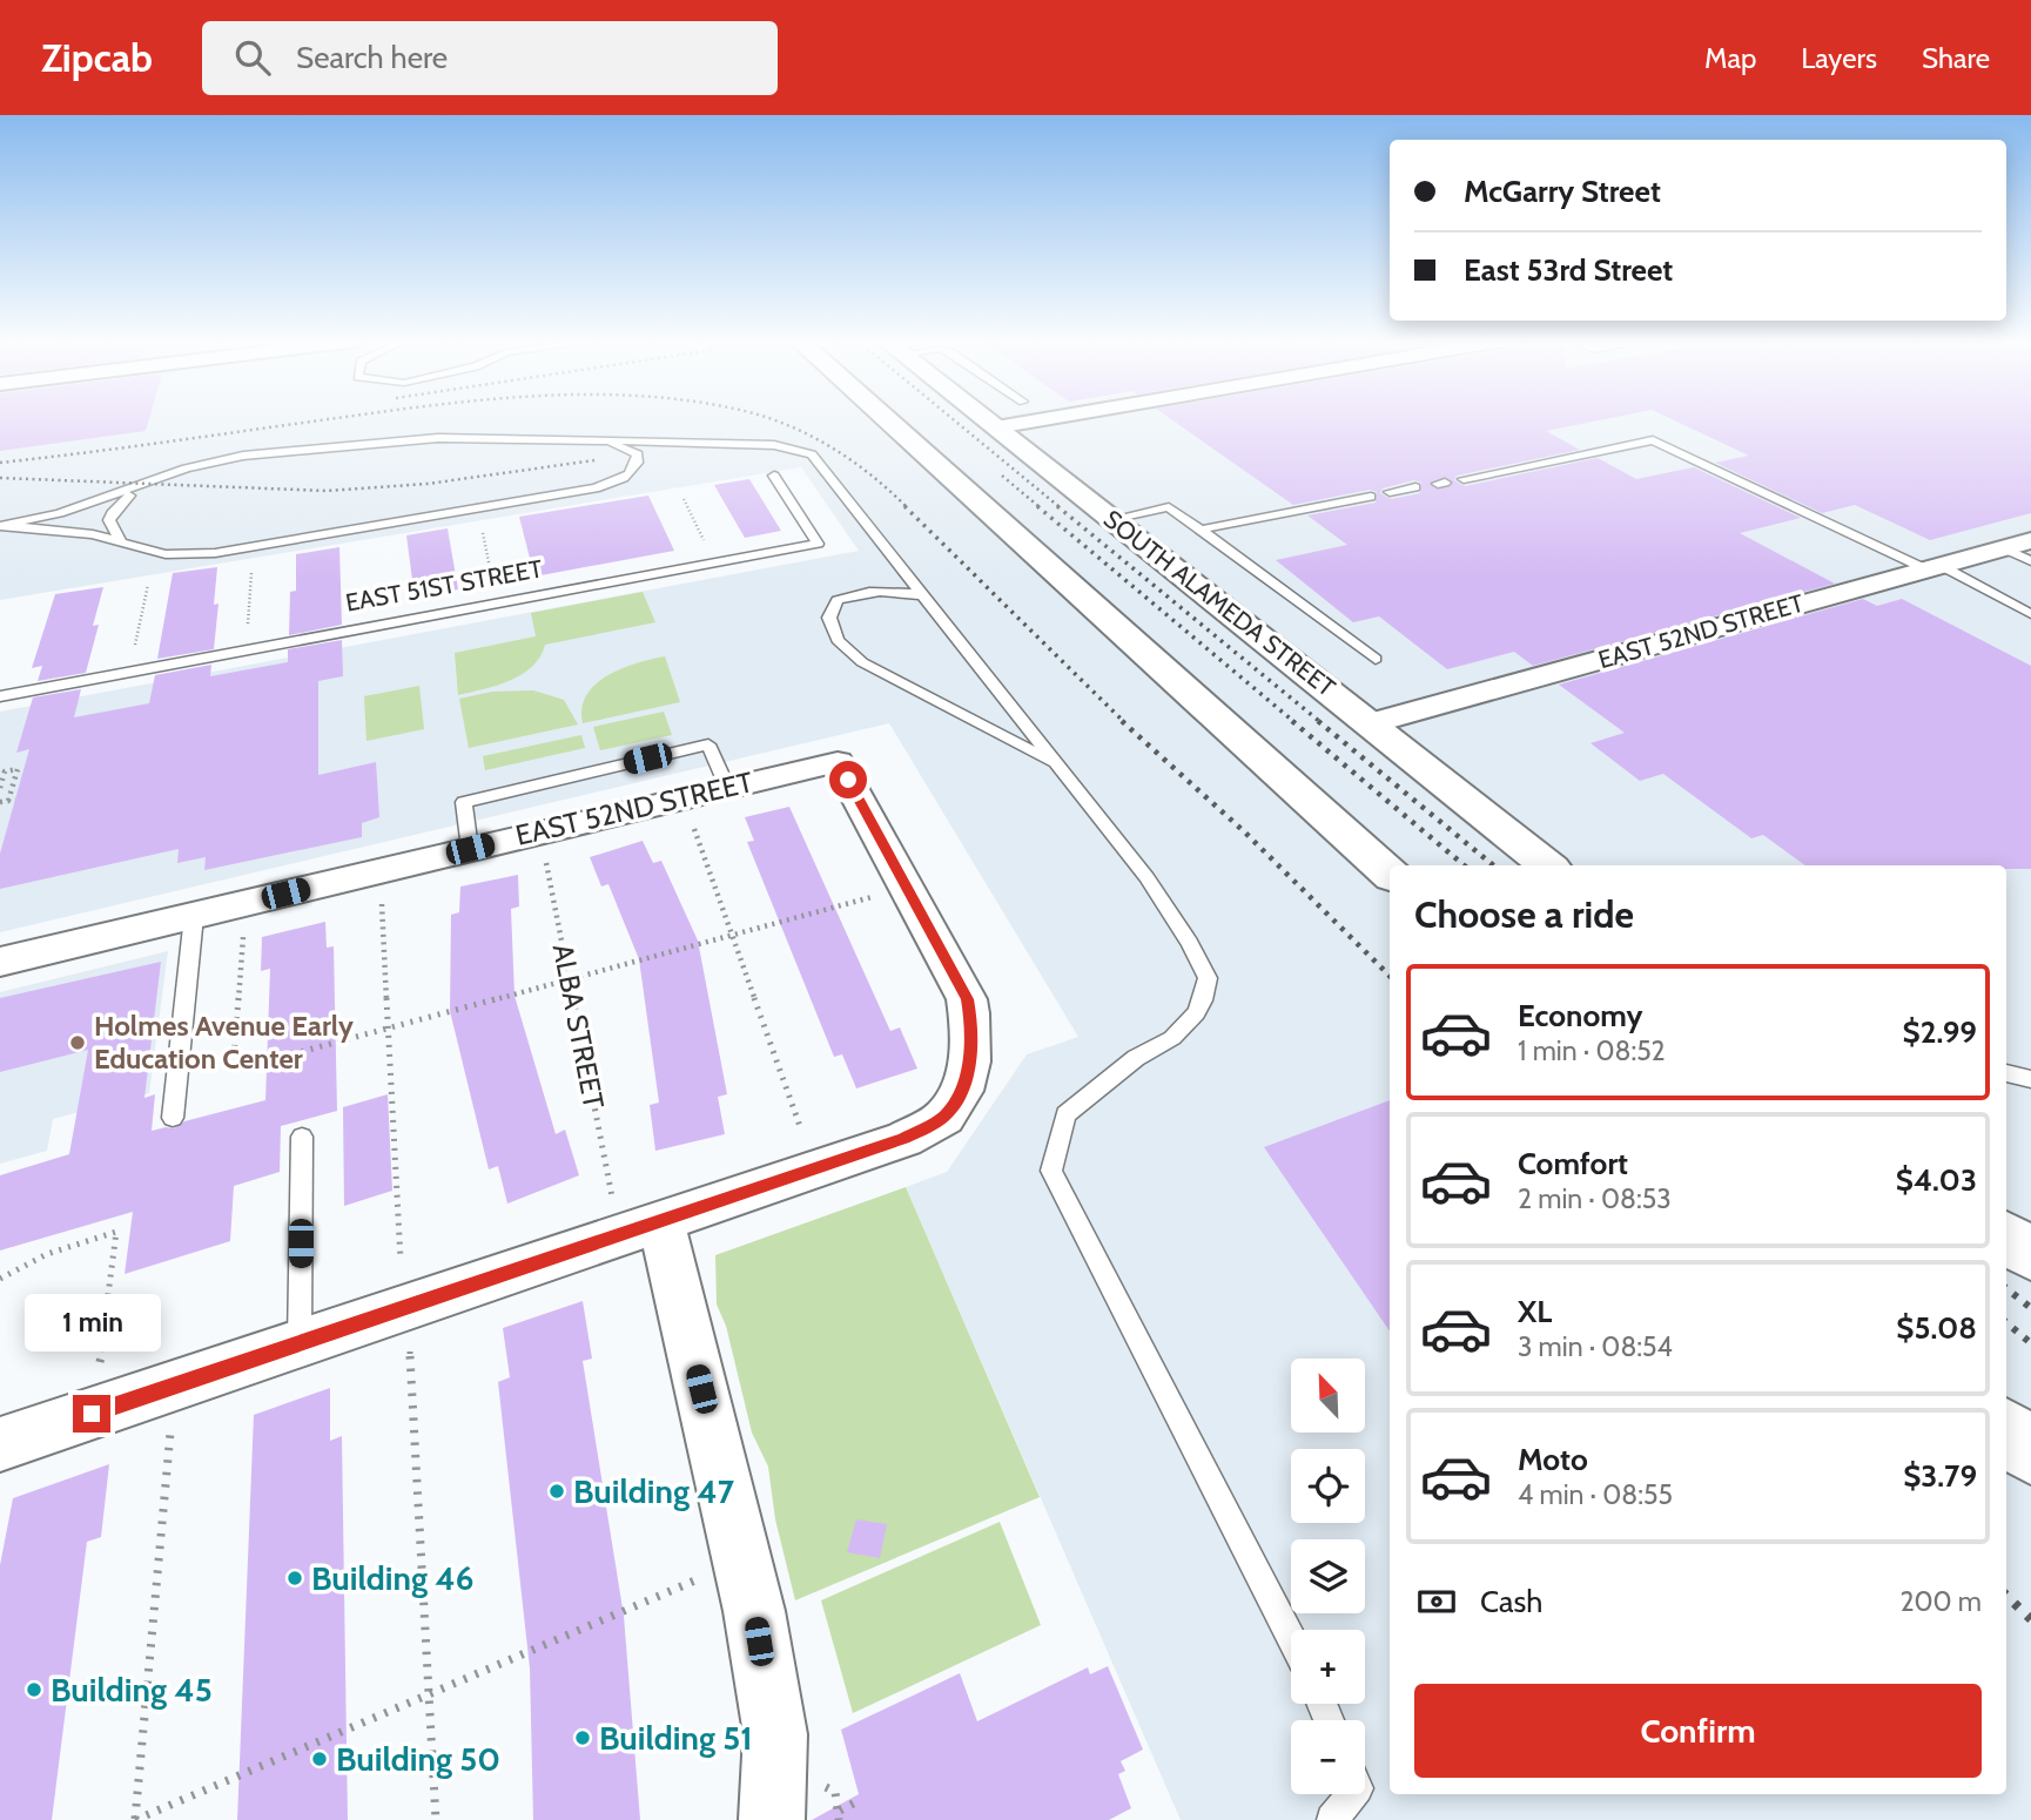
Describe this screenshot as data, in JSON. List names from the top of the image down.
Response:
{
  "streets": {
    "main road": ["SOUTH ALAMEDA STREET"],
    "street": ["EAST 52ND STREET"],
    "lane": ["EAST 51ST STREET"],
    "path": ["ALBA STREET"]
  },
  "crossings": [
    ["SOUTH ALAMEDA STREET", "EAST 52ND STREET"],
    ["EAST 52ND STREET", "ALBA STREET"]
  ],
  "places": [
    "Holmes Avenue Early Education Center",
    "Building 47",
    "Building 46",
    "Building 45",
    "Building 51",
    "Building 50"
  ],
  "north": "top left",
  "page": {
    "header": "Zipcab",
    "search": "Search here",
    "nav": ["Map", "Layers", "Share"],
    "banner": ["McGarry Street", "East 53rd Street"],
    "heading": "Choose a ride",
    "list": [
      {
        "name": "Economy",
        "note": "1 min · 08:52",
        "value": "$2.99"
      },
      {
        "name": "Comfort",
        "note": "2 min · 08:53",
        "value": "$4.03"
      },
      {
        "name": "XL",
        "note": "3 min · 08:54",
        "value": "$5.08"
      },
      {
        "name": "Moto",
        "note": "4 min · 08:55",
        "value": "$3.79"
      }
    ],
    "bubble": "1 min",
    "map_buttons": ["+", "−"],
    "pay": ["Cash", "200 m"],
    "buttons": "Confirm"
  }
}
